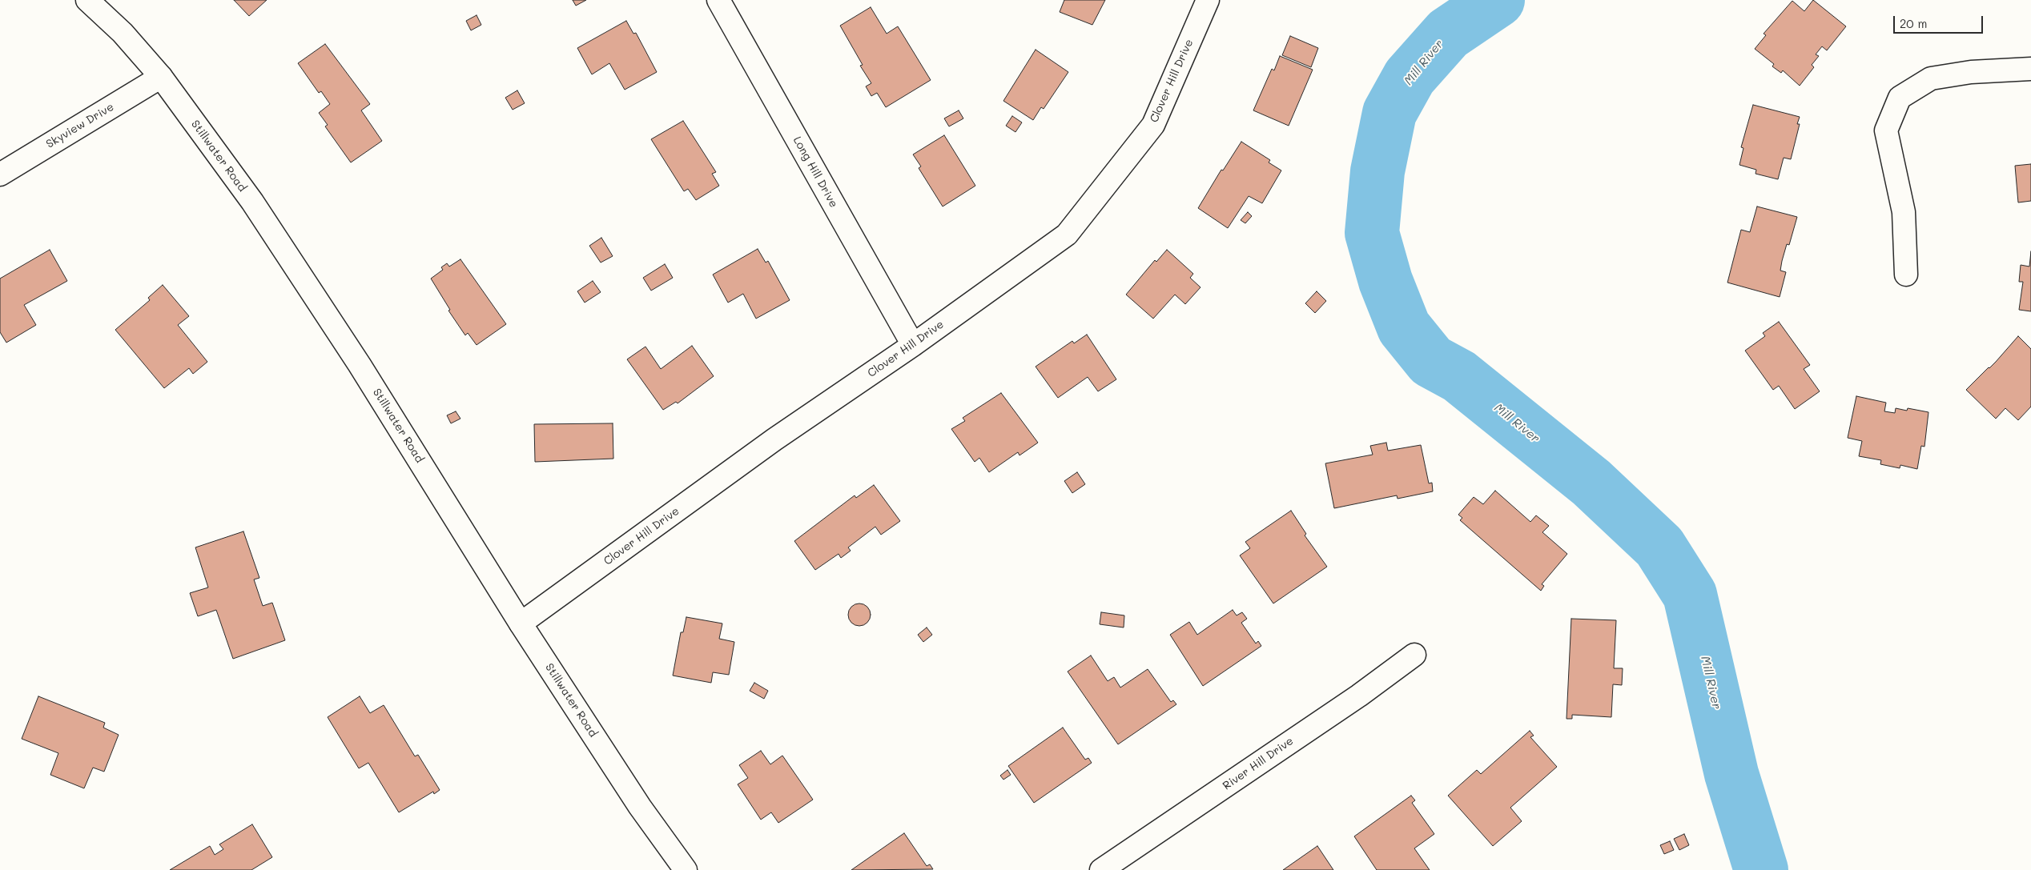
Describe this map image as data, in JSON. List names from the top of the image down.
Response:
{
  "streets": {
    "street": [
      "Clover Hill Drive",
      "Skyview Drive",
      "Stillwater Road",
      "Long Hill Drive",
      "River Hill Drive"
    ]
  },
  "crossings": [
    ["Clover Hill Drive", "Stillwater Road"],
    ["Clover Hill Drive", "Long Hill Drive"],
    ["Skyview Drive", "Stillwater Road"]
  ],
  "water": ["Mill River"],
  "scale_bar": "20 m"
}
